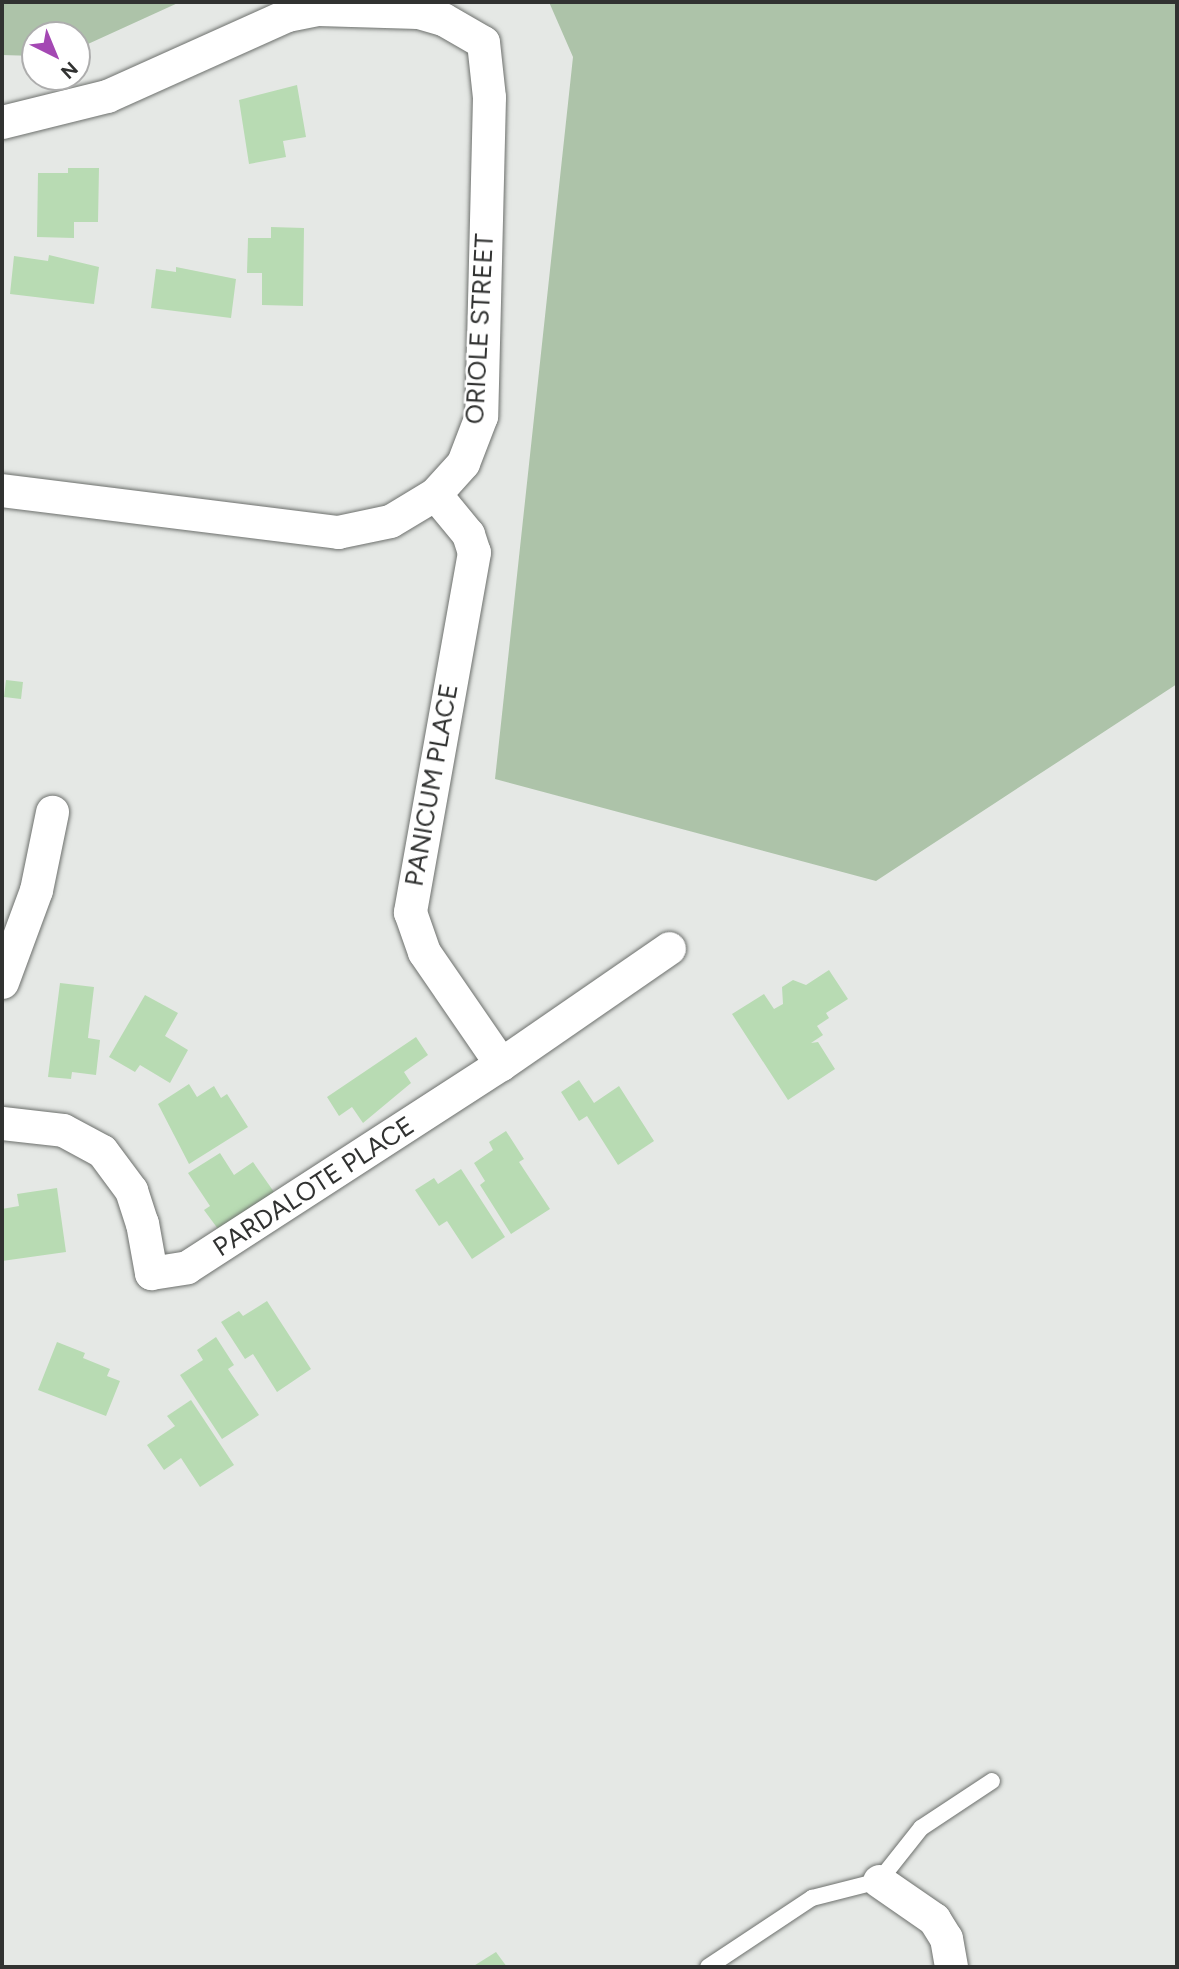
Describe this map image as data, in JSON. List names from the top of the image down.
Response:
{
  "streets": {
    "street": ["ORIOLE STREET", "PANICUM PLACE", "PARDALOTE PLACE"]
  },
  "crossings": [
    ["ORIOLE STREET", "PANICUM PLACE"],
    ["PANICUM PLACE", "PARDALOTE PLACE"]
  ],
  "north": "bottom right"
}
